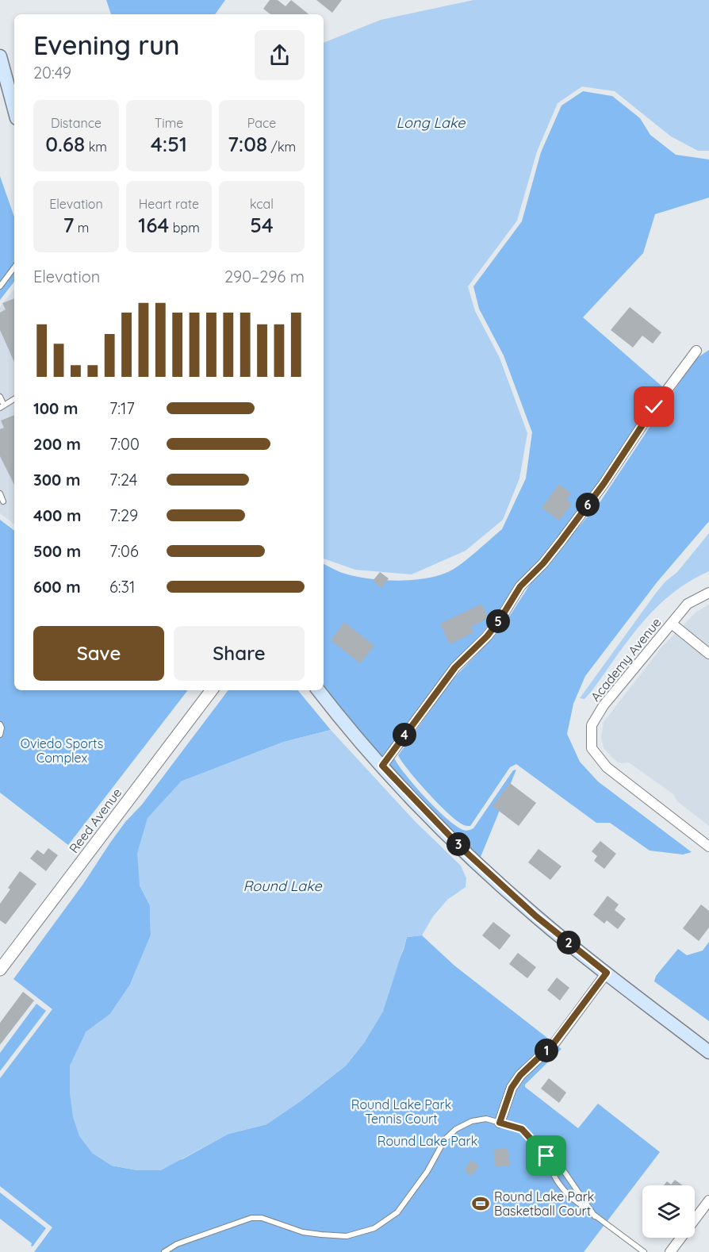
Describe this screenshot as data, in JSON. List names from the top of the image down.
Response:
{
  "streets": {
    "street": ["Academy Avenue", "Reed Avenue"]
  },
  "water": ["Long Lake", "Round Lake"],
  "parks": ["Oviedo Sports Complex", "Round Lake Park Tennis Court", "Round Lake Park"],
  "places": {
    "sports": ["Round Lake Park Basketball Court"]
  },
  "page": {
    "heading": ["Evening run", "20:49"],
    "stats": [
      ["Distance", "0.68 km"],
      ["Time", "4:51"],
      ["Pace", "7:08 /km"],
      ["Elevation", "7 m"],
      ["Heart rate", "164 bpm"],
      ["kcal", "54"]
    ],
    "chart": ["Elevation", "290–296 m"],
    "list": [
      {
        "name": "100 m",
        "note": "7:17"
      },
      {
        "name": "200 m",
        "note": "7:00"
      },
      {
        "name": "300 m",
        "note": "7:24"
      },
      {
        "name": "400 m",
        "note": "7:29"
      },
      {
        "name": "500 m",
        "note": "7:06"
      },
      {
        "name": "600 m",
        "note": "6:31"
      }
    ],
    "pins": [
      "6",
      "5",
      "4",
      "3",
      "2",
      "1"
    ],
    "buttons": ["Save", "Share"]
  }
}
